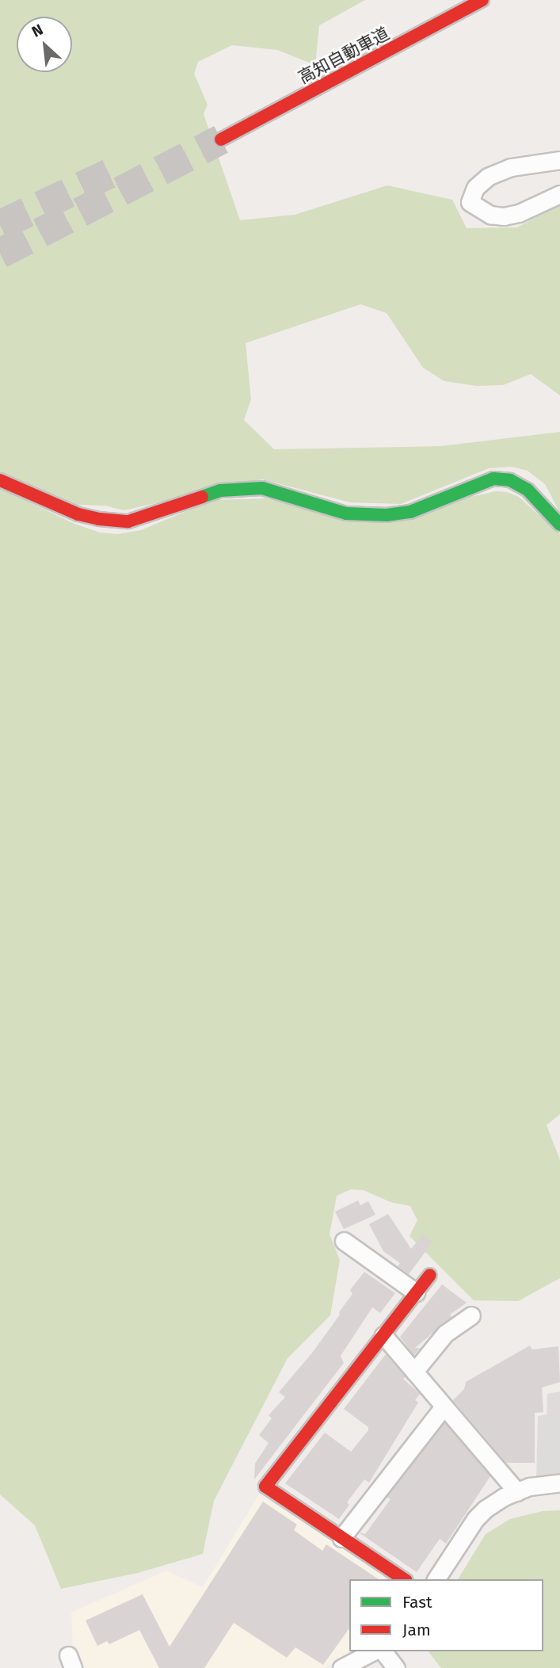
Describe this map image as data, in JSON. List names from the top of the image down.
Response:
{
  "streets": {
    "main road": ["高知自動車道"]
  },
  "legend": ["Fast", "Jam"],
  "north": "top left"
}
